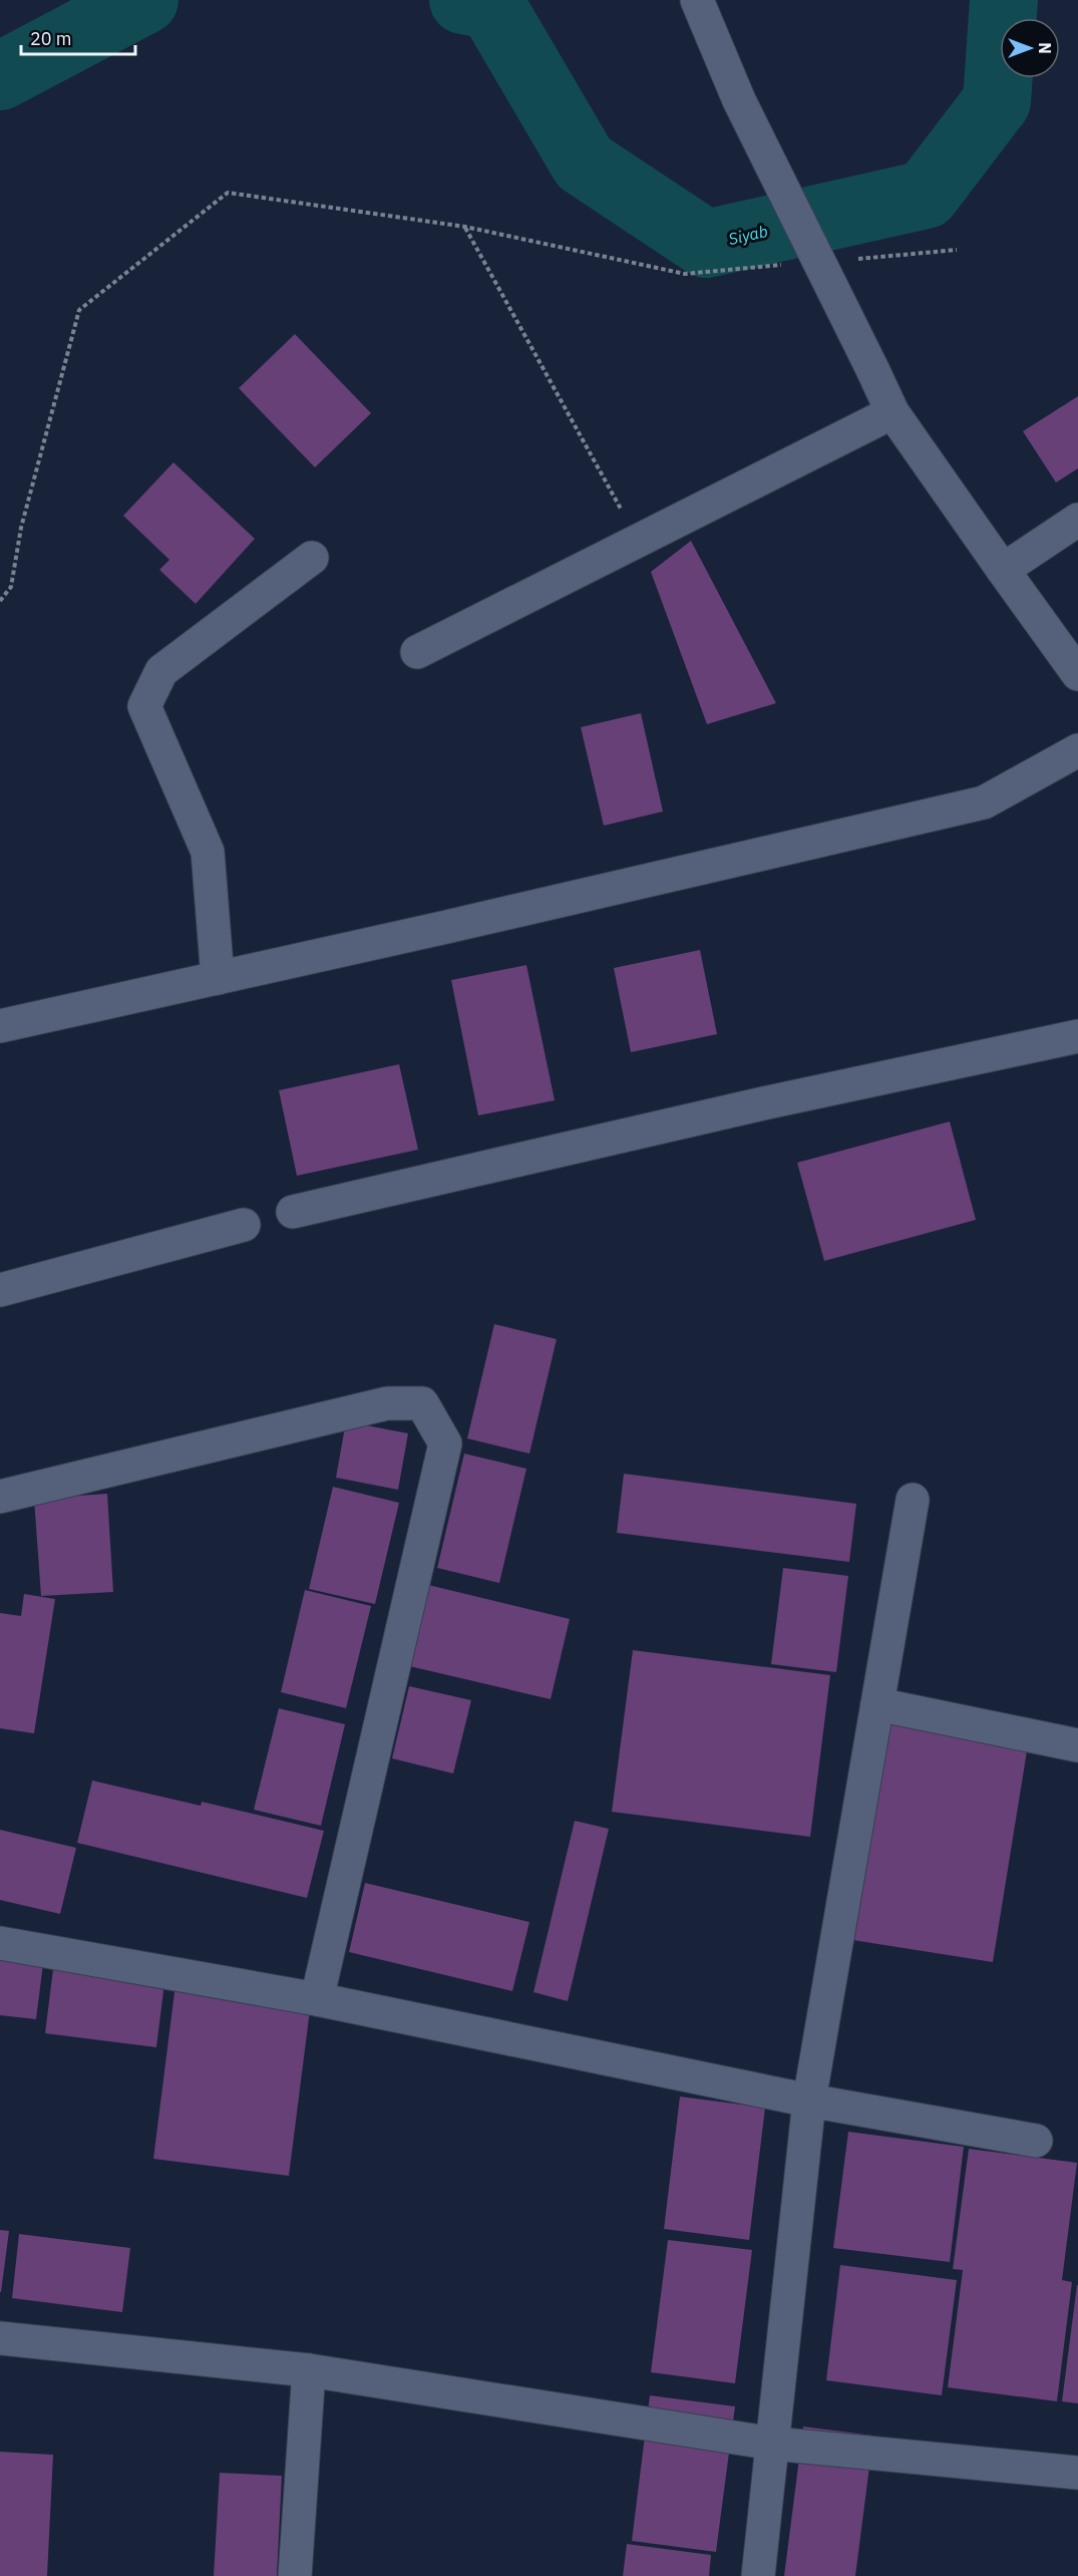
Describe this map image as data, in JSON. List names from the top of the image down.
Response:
{
  "water": ["Siyab"],
  "scale_bar": "20 m",
  "north": "right"
}
